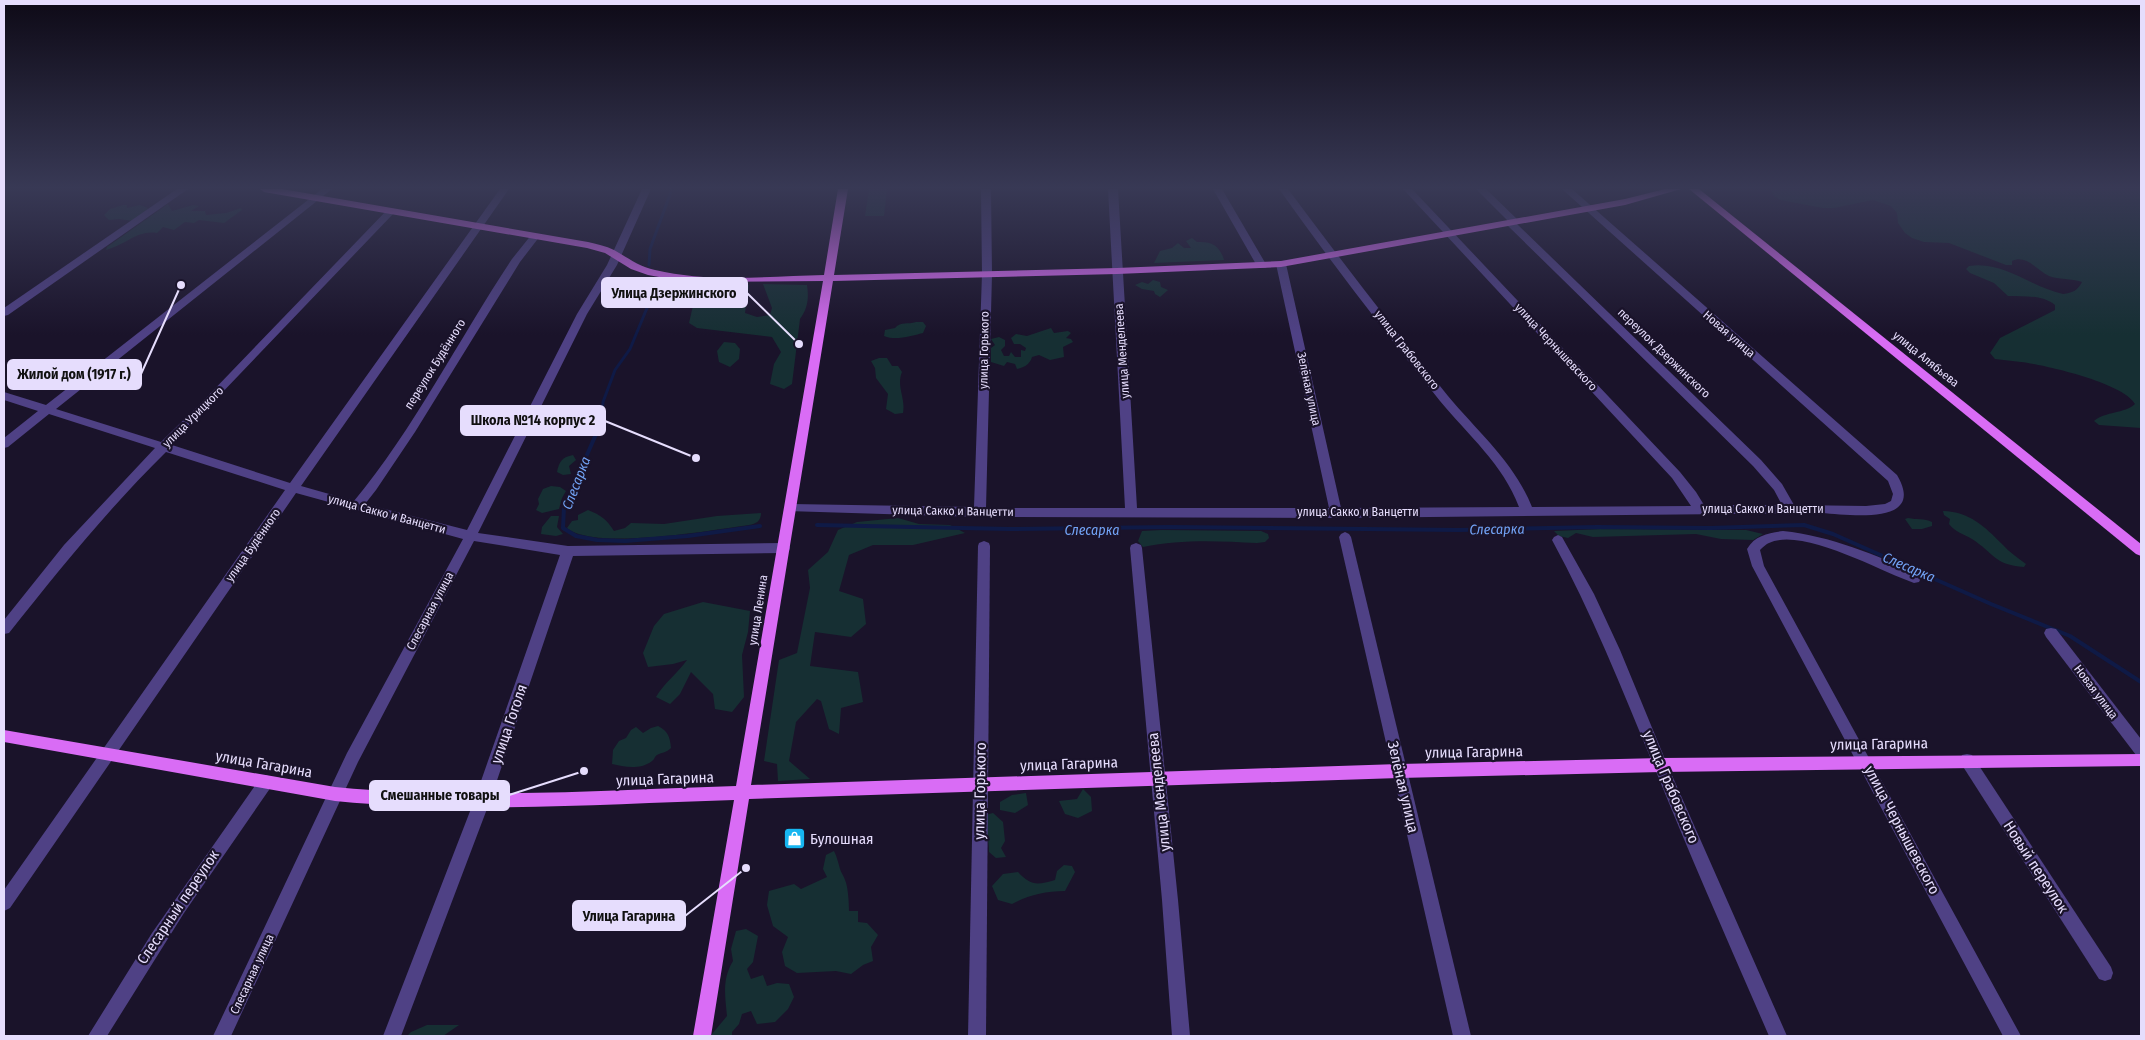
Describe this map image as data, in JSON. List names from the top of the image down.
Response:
{
  "streets": {
    "main road": ["улица Алябьева", "улица Ленина", "улица Гагарина"],
    "street": [
      "Новая улица",
      "улица Чернышевского",
      "улица Горького",
      "улица Грабовского",
      "улица Менделеева",
      "переулок Дзержинского",
      "переулок Будённого",
      "Зелёная улица",
      "улица Урицкого",
      "улица Сакко и Ванцетти",
      "улица Будённого",
      "Слесарная улица",
      "улица Гоголя",
      "Новый переулок",
      "Слесарный переулок"
    ]
  },
  "crossings": [
    ["Новая улица", "улица Сакко и Ванцетти"],
    ["улица Чернышевского", "улица Сакко и Ванцетти"],
    ["улица Чернышевского", "улица Гагарина"],
    ["улица Горького", "улица Сакко и Ванцетти"],
    ["улица Горького", "улица Гагарина"],
    ["улица Грабовского", "улица Сакко и Ванцетти"],
    ["улица Грабовского", "улица Гагарина"],
    ["улица Менделеева", "улица Сакко и Ванцетти"],
    ["улица Менделеева", "улица Гагарина"],
    ["переулок Дзержинского", "улица Сакко и Ванцетти"],
    ["переулок Будённого", "улица Сакко и Ванцетти"],
    ["Зелёная улица", "улица Сакко и Ванцетти"],
    ["Зелёная улица", "улица Гагарина"],
    ["улица Урицкого", "улица Сакко и Ванцетти"],
    ["улица Сакко и Ванцетти", "улица Будённого"],
    ["улица Сакко и Ванцетти", "улица Ленина"],
    ["улица Сакко и Ванцетти", "Слесарная улица"],
    ["улица Сакко и Ванцетти", "улица Гоголя"],
    ["улица Будённого", "улица Гагарина"],
    ["улица Ленина", "улица Гагарина"],
    ["Слесарная улица", "улица Гагарина"],
    ["улица Гоголя", "улица Гагарина"],
    ["улица Гагарина", "Новый переулок"],
    ["улица Гагарина", "Слесарный переулок"]
  ],
  "water": ["Слесарка"],
  "places": {
    "other": [
      "Жилой дом (1917 г.)",
      "Улица Дзержинского",
      "Школа №14 корпус 2",
      "Смешанные товары",
      "Улица Гагарина"
    ],
    "shop": ["Булошная"]
  }
}
